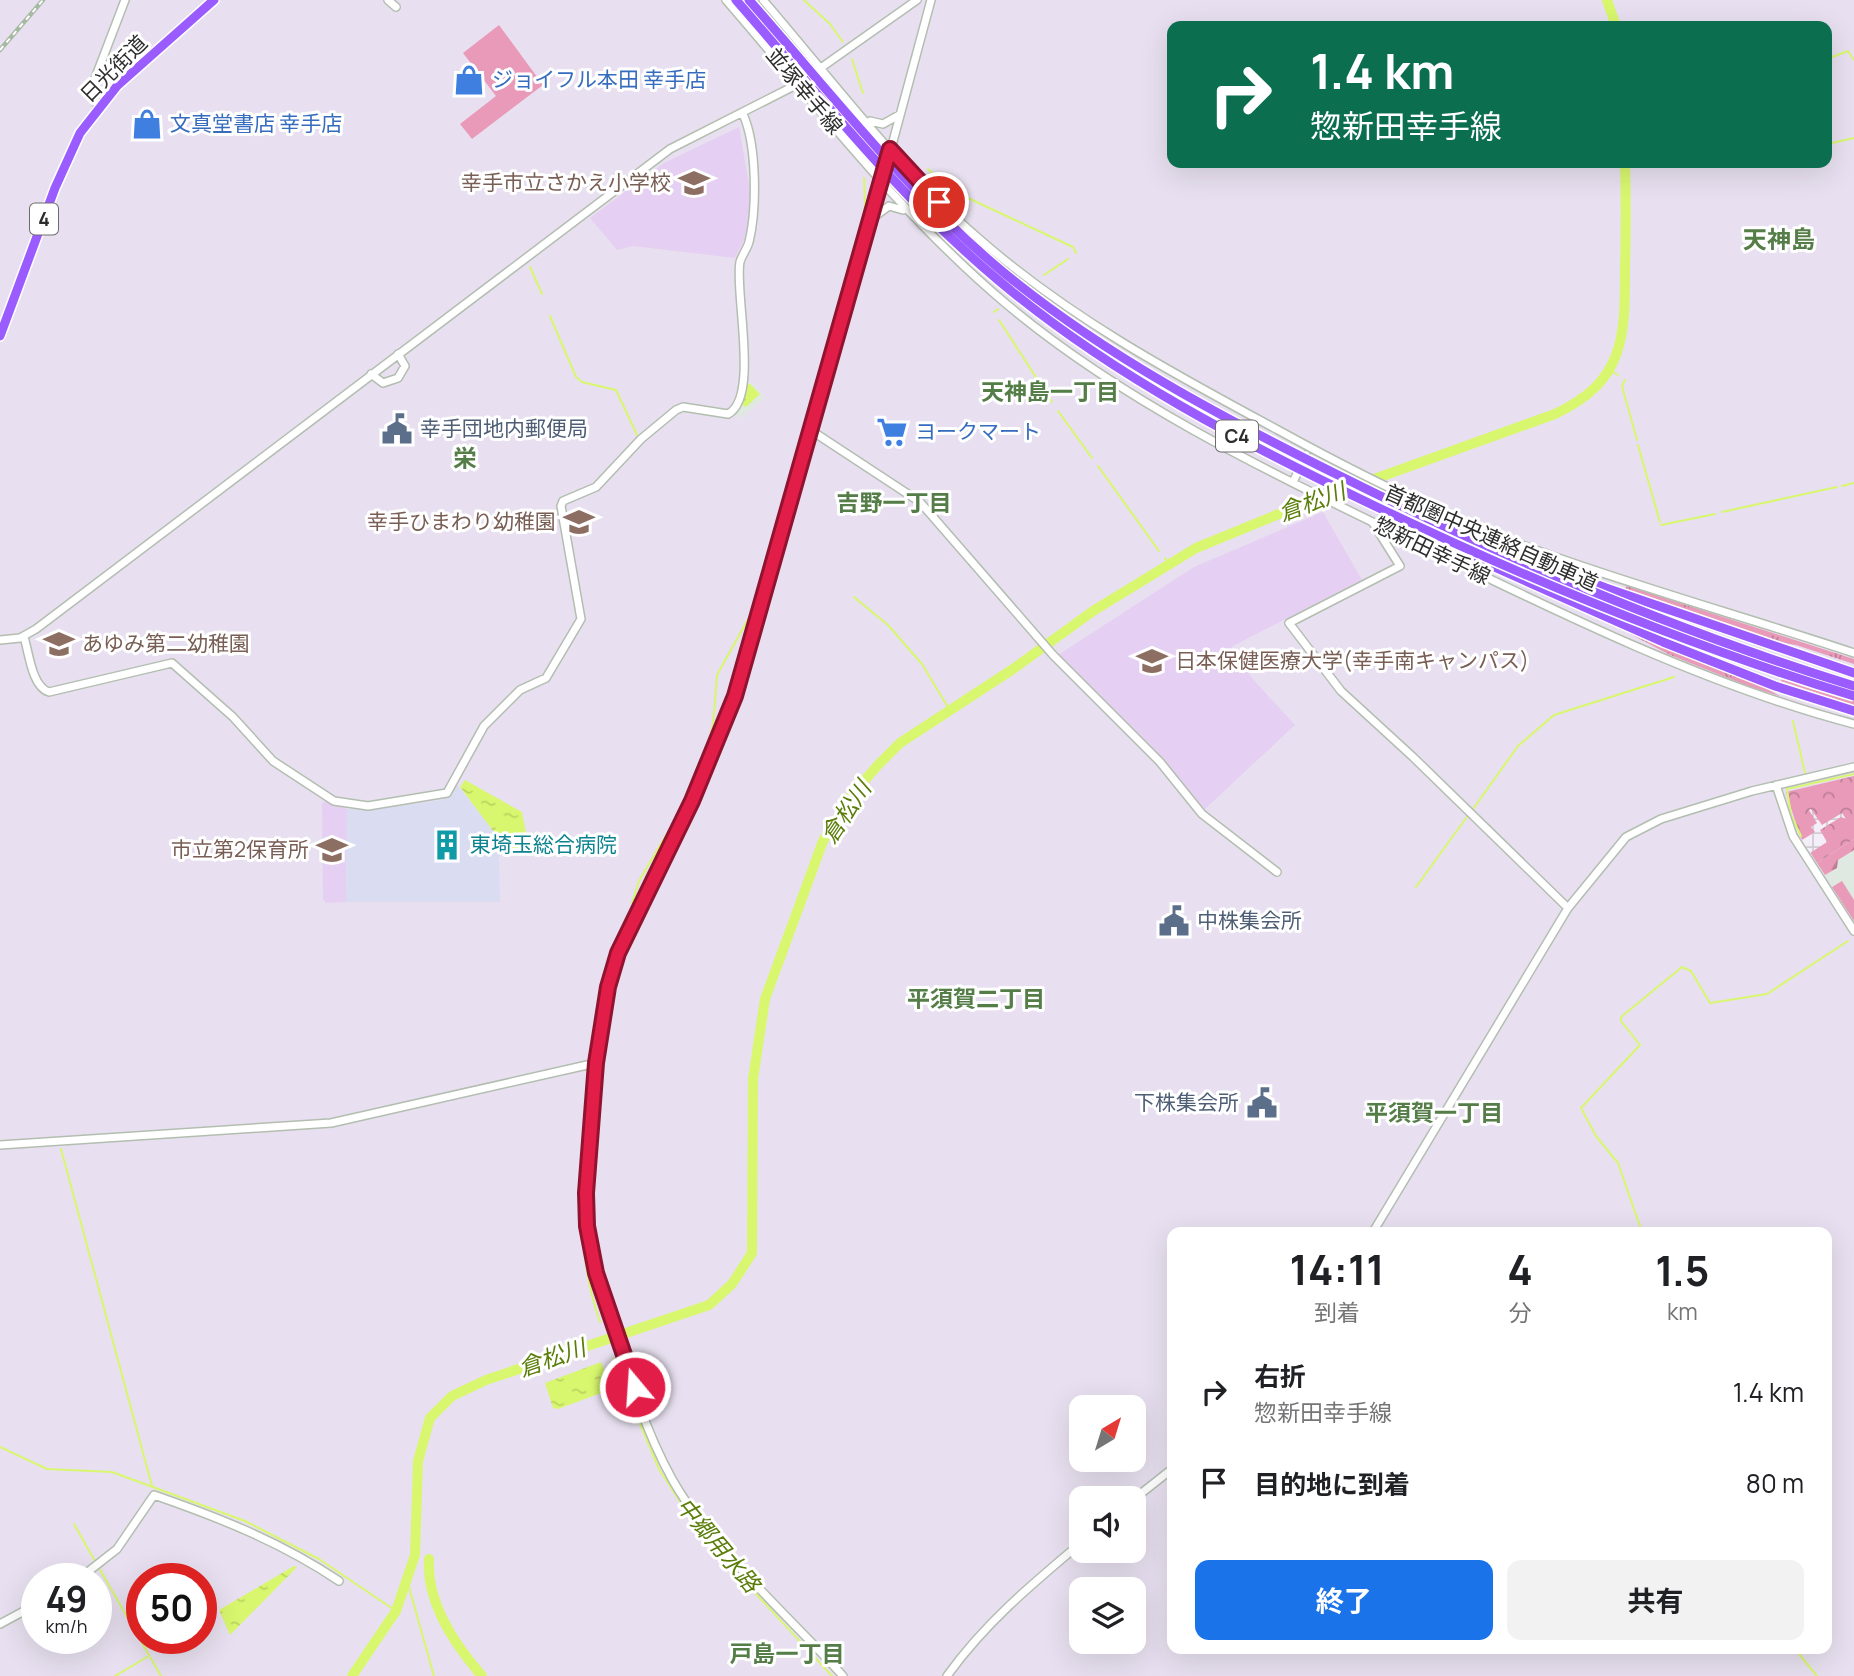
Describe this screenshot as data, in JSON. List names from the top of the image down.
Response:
{
  "streets": {
    "highway": [
      "日光街道",
      "4",
      "C4",
      "首都圏中央連絡自動車道"
    ],
    "street": ["並塚幸手線", "惣新田幸手線"]
  },
  "crossings": [
    ["並塚幸手線", "惣新田幸手線"]
  ],
  "districts": [
    "天神島",
    "天神島一丁目",
    "栄",
    "吉野一丁目",
    "平須賀二丁目",
    "平須賀一丁目",
    "戸島一丁目"
  ],
  "water": ["倉松川", "中郷用水路"],
  "places": {
    "shop": ["ジョイフル本田 幸手店", "文真堂書店 幸手店"],
    "school or university": [
      "幸手市立さかえ小学校",
      "幸手ひまわり幼稚園",
      "あゆみ第二幼稚園",
      "日本保健医療大学(幸手南キャンパス)",
      "市立第2保育所"
    ],
    "public building": ["幸手団地内郵便局", "中株集会所", "下株集会所"],
    "supermarket": ["ヨークマート"],
    "building": ["東埼玉総合病院"]
  },
  "north": "top right",
  "page": {
    "turn": ["1.4 km", "惣新田幸手線"],
    "eta": [
      "14:11",
      "到着",
      "4",
      "分",
      "1.5",
      "km"
    ],
    "list": [
      {
        "name": "右折",
        "note": "惣新田幸手線",
        "value": "1.4 km"
      },
      {
        "name": "目的地に到着",
        "value": "80 m"
      }
    ],
    "buttons": ["終了", "共有"],
    "speed": "49 km/h",
    "limit": "50"
  }
}
